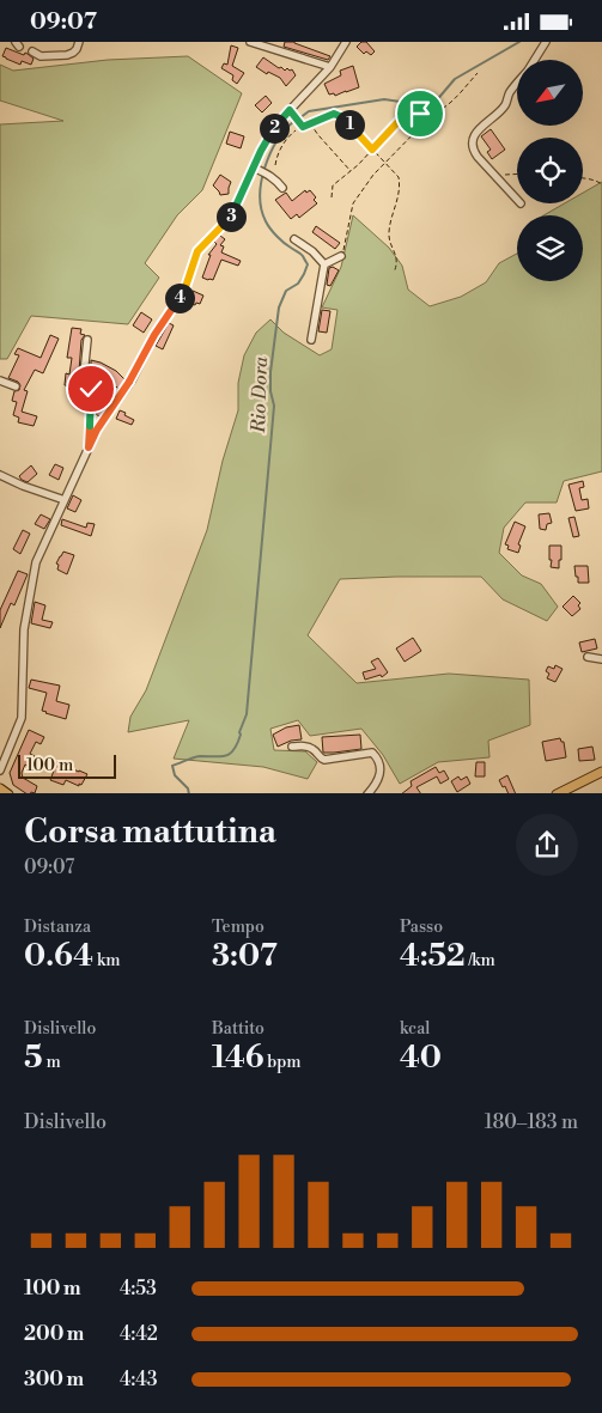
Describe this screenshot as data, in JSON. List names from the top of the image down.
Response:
{
  "water": ["Rio Dora"],
  "scale_bar": "100 m",
  "north": "bottom left",
  "page": {
    "status": "09:07",
    "pins": [
      "1",
      "2",
      "3",
      "4"
    ],
    "scale": "100 m",
    "heading": ["Corsa mattutina", "09:07"],
    "stats": [
      ["Distanza", "0.64 km"],
      ["Tempo", "3:07"],
      ["Passo", "4:52 /km"],
      ["Dislivello", "5 m"],
      ["Battito", "146 bpm"],
      ["kcal", "40"]
    ],
    "chart": ["Dislivello", "180–183 m"],
    "list": [
      {
        "name": "100 m",
        "note": "4:53"
      },
      {
        "name": "200 m",
        "note": "4:42"
      },
      {
        "name": "300 m",
        "note": "4:43"
      }
    ]
  }
}
